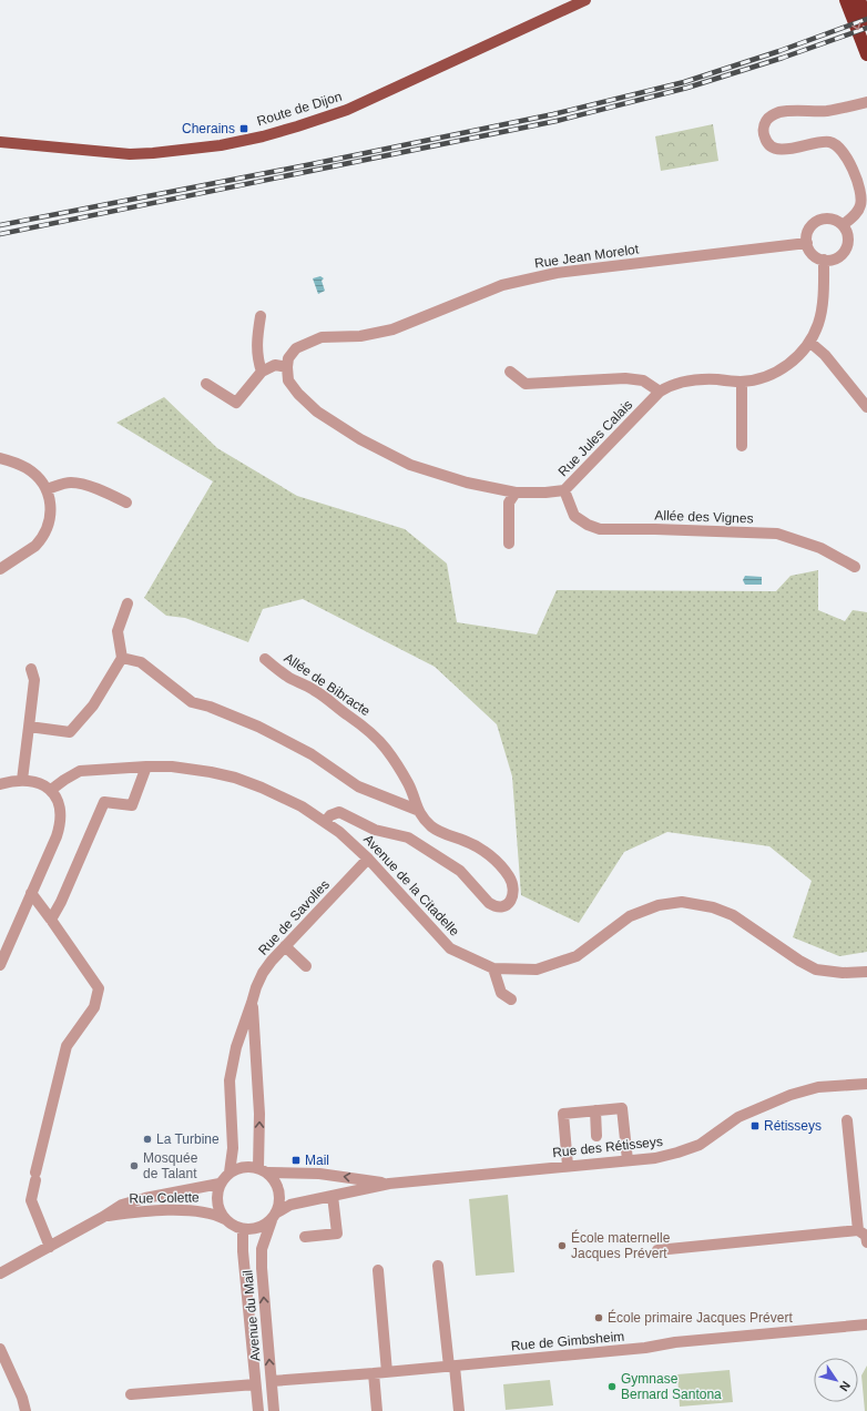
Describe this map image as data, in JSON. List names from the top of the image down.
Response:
{
  "streets": {
    "main road": ["Route de Dijon"],
    "street": [
      "Rue Jean Morelot",
      "Rue Jules Calais",
      "Allée des Vignes",
      "Allée de Bibracte",
      "Avenue de la Citadelle",
      "Rue de Savolles",
      "Rue des Rétisseys",
      "Rue Colette",
      "Avenue du Mail",
      "Rue de Gimbsheim"
    ]
  },
  "crossings": [
    ["Rue Jean Morelot", "Rue Jules Calais"],
    ["Rue Jules Calais", "Allée des Vignes"],
    ["Allée de Bibracte", "Avenue de la Citadelle"],
    ["Avenue de la Citadelle", "Rue de Savolles"],
    ["Rue de Savolles", "Rue des Rétisseys"],
    ["Rue de Savolles", "Rue Colette"],
    ["Rue de Savolles", "Avenue du Mail"],
    ["Rue des Rétisseys", "Rue Colette"],
    ["Rue des Rétisseys", "Avenue du Mail"],
    ["Rue Colette", "Avenue du Mail"],
    ["Avenue du Mail", "Rue de Gimbsheim"]
  ],
  "places": {
    "transit": ["Cherains", "Rétisseys", "Mail"],
    "other": [
      "La Turbine",
      "Mosquée de Talant",
      "École maternelle Jacques Prévert",
      "École primaire Jacques Prévert",
      "Gymnase Bernard Santona"
    ]
  },
  "north": "bottom right"
}
